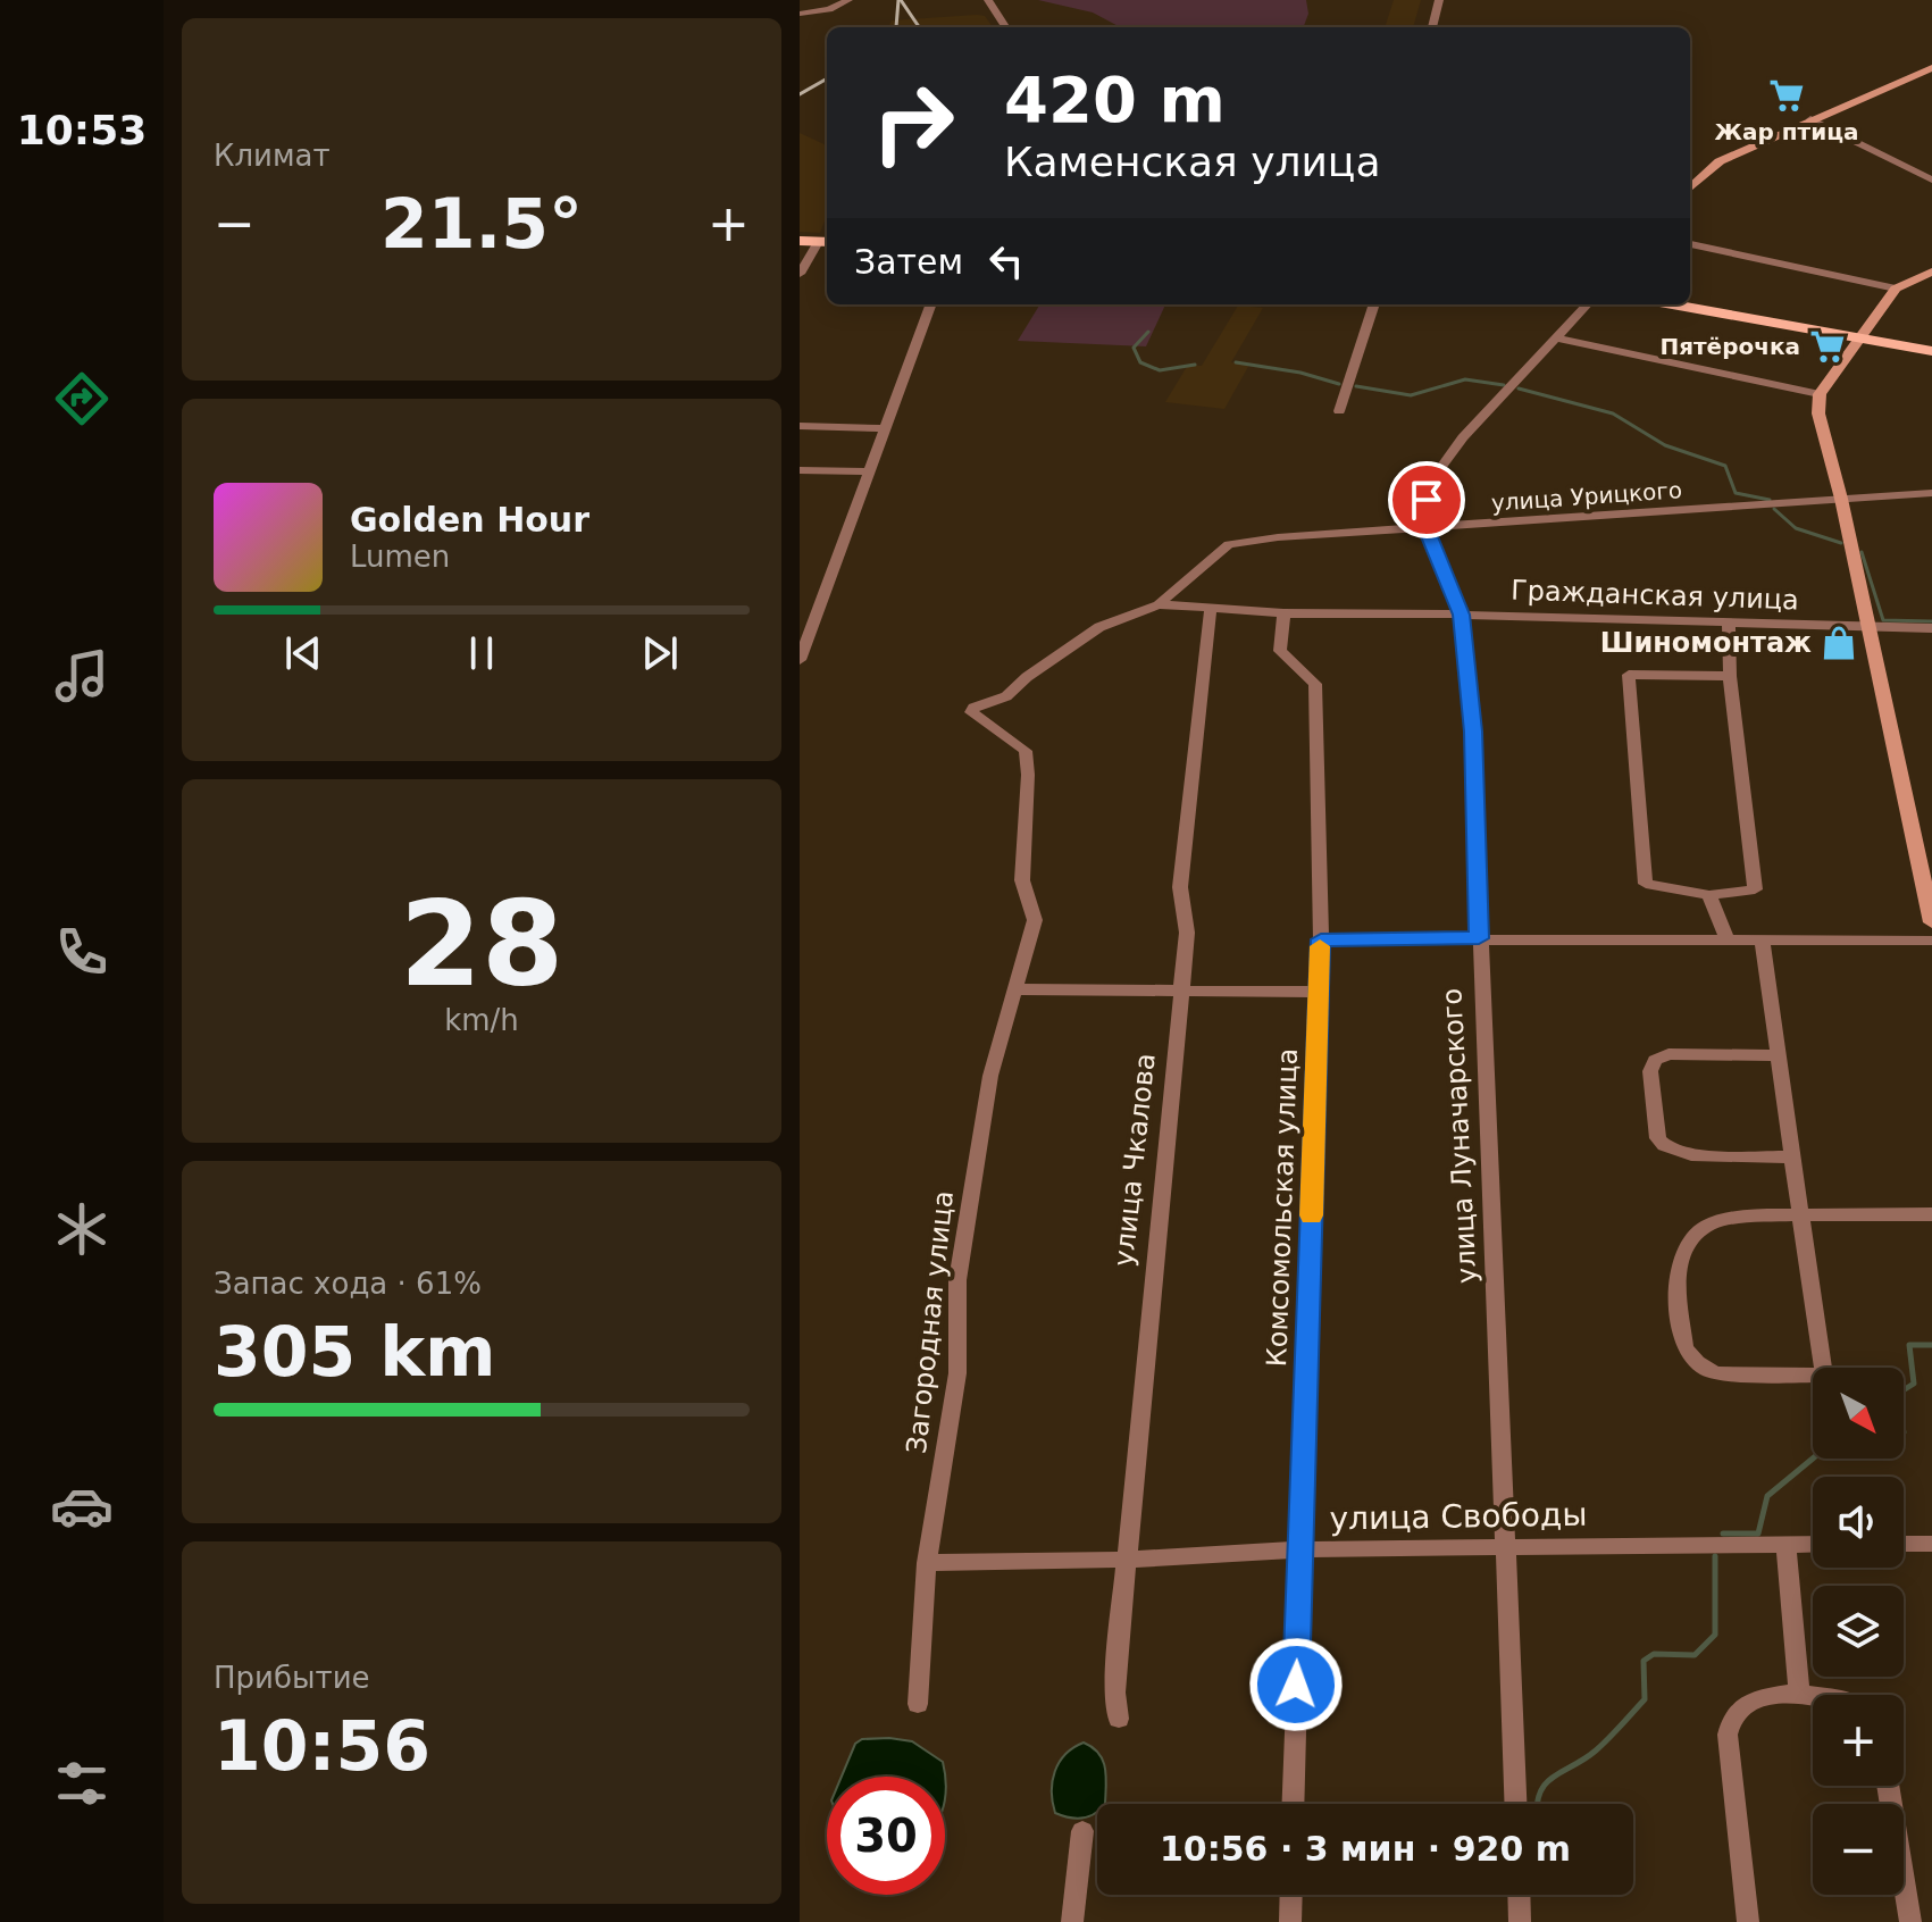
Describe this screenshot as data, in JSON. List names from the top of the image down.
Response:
{
  "streets": {
    "street": [
      "улица Урицкого",
      "Гражданская улица",
      "улица Луначарского",
      "улица Чкалова",
      "Комсомольская улица",
      "Загородная улица",
      "улица Свободы"
    ]
  },
  "crossings": [
    ["улица Урицкого", "Гражданская улица"],
    ["улица Урицкого", "улица Луначарского"],
    ["улица Урицкого", "Загородная улица"],
    ["Гражданская улица", "улица Луначарского"],
    ["Гражданская улица", "улица Чкалова"],
    ["Гражданская улица", "Комсомольская улица"],
    ["Гражданская улица", "Загородная улица"],
    ["улица Луначарского", "улица Свободы"],
    ["улица Чкалова", "улица Свободы"],
    ["Комсомольская улица", "улица Свободы"],
    ["Загородная улица", "улица Свободы"]
  ],
  "places": {
    "supermarket": ["Жар птица", "Пятёрочка"],
    "shop": ["Шиномонтаж"]
  },
  "north": "bottom right",
  "page": {
    "tabs": "10:53",
    "tile": [
      "Климат",
      ["28", "km/h"],
      ["Запас хода · 61%", "305 km"],
      ["Прибытие", "10:56"]
    ],
    "turn": ["420 m", "Каменская улица"],
    "heat": ["−", "21.5°", "+"],
    "then": "Затем",
    "song": ["Golden Hour", "Lumen"],
    "map_buttons": ["+", "−"],
    "limit": "30",
    "trip": "10:56 · 3 мин · 920 m"
  }
}
